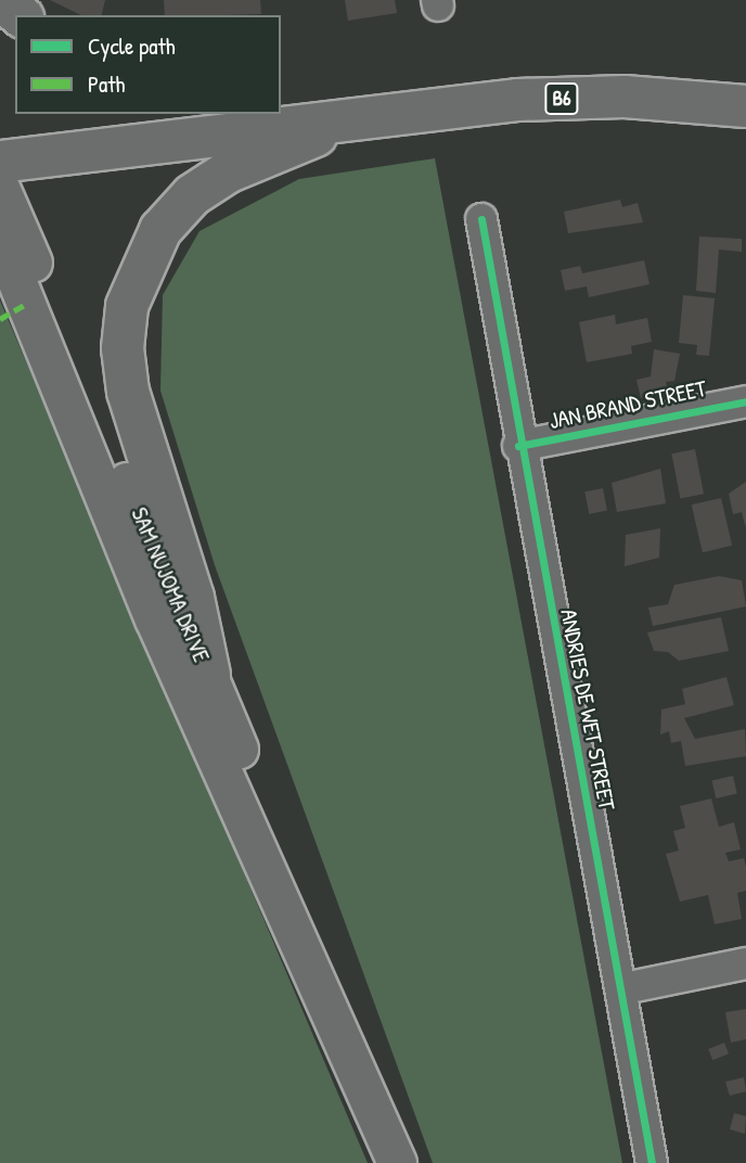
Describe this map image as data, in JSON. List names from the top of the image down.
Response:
{
  "streets": {
    "highway": ["B6"],
    "main road": ["SAM NUJOMA DRIVE"],
    "street": ["JAN BRAND STREET", "ANDRIES DE WET STREET"]
  },
  "crossings": [
    ["JAN BRAND STREET", "ANDRIES DE WET STREET"]
  ],
  "legend": ["Cycle path", "Path"]
}
